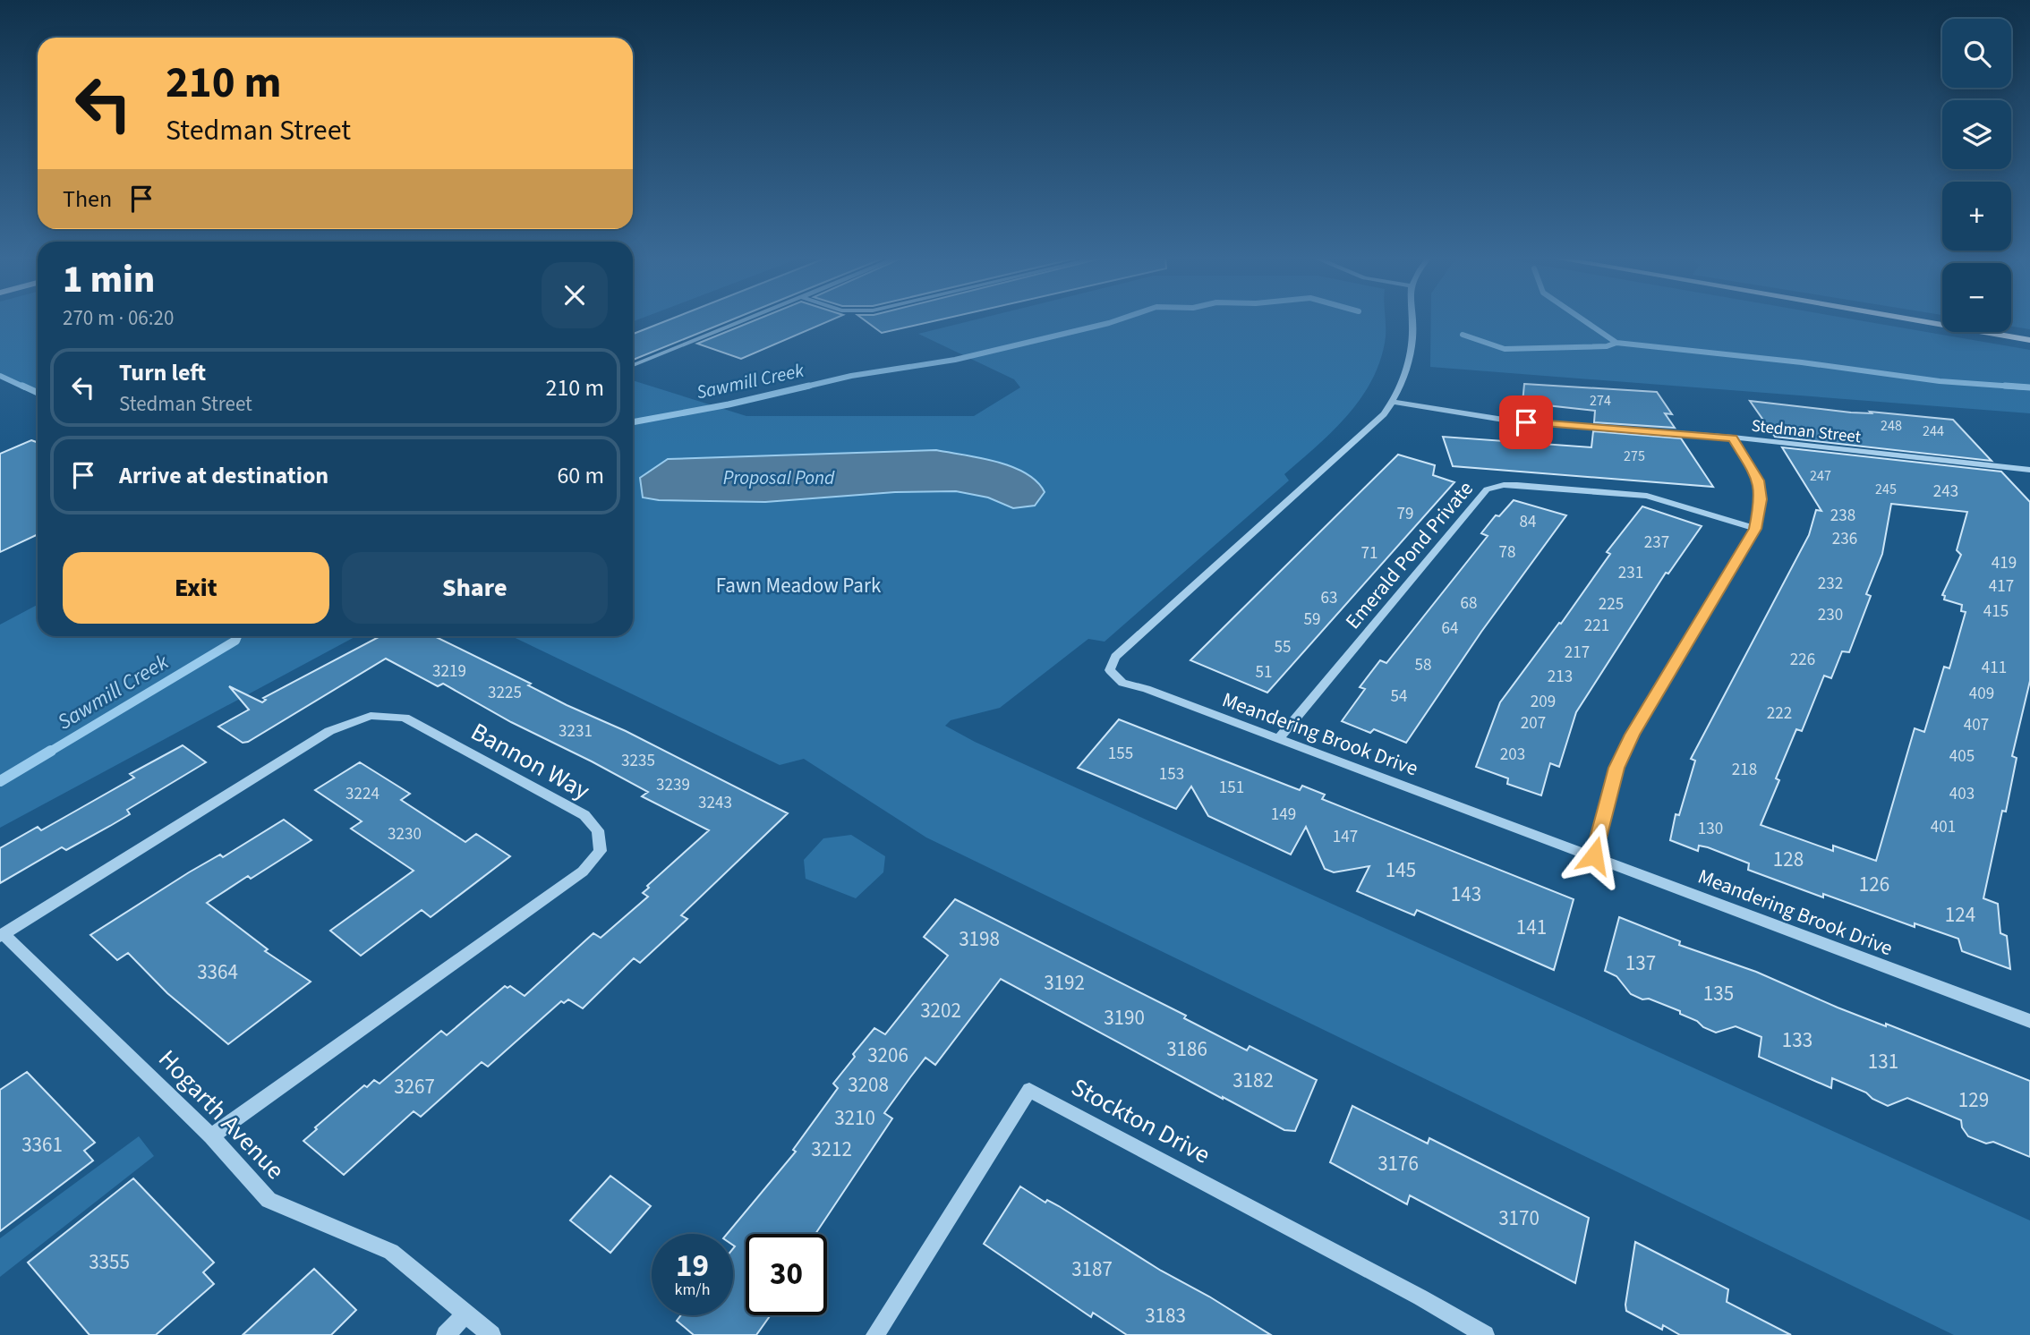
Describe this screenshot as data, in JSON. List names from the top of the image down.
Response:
{
  "streets": {
    "street": [
      "Stedman Street",
      "Emerald Pond Private",
      "Meandering Brook Drive",
      "Bannon Way",
      "Hogarth Avenue",
      "Stockton Drive"
    ]
  },
  "crossings": [
    ["Stedman Street", "Meandering Brook Drive"],
    ["Emerald Pond Private", "Meandering Brook Drive"],
    ["Bannon Way", "Hogarth Avenue"]
  ],
  "water": ["Sawmill Creek", "Proposal Pond"],
  "parks": ["Fawn Meadow Park"],
  "house_numbers": [
    "274",
    "248",
    "244",
    "275",
    "247",
    "245",
    "243",
    "79",
    "238",
    "84",
    "236",
    "237",
    "78",
    "71",
    "419",
    "231",
    "232",
    "417",
    "63",
    "68",
    "225",
    "415",
    "230",
    "59",
    "221",
    "64",
    "55",
    "217",
    "226",
    "58",
    "411",
    "3219",
    "51",
    "213",
    "3225",
    "409",
    "54",
    "209",
    "222",
    "207",
    "407",
    "3231",
    "155",
    "203",
    "405",
    "3235",
    "218",
    "153",
    "3239",
    "151",
    "3224",
    "403",
    "3243",
    "149",
    "401",
    "130",
    "3230",
    "147",
    "128",
    "145",
    "126",
    "143",
    "124",
    "141",
    "3198",
    "137",
    "3364",
    "3192",
    "135",
    "3202",
    "3190",
    "133",
    "3186",
    "3206",
    "131",
    "3182",
    "3208",
    "3267",
    "129",
    "3210",
    "3361",
    "3212",
    "3176",
    "3170",
    "3355",
    "3187",
    "3183"
  ],
  "page": {
    "map_buttons": ["+", "−"],
    "turn": ["210 m", "Stedman Street"],
    "then": "Then",
    "heading": ["1 min", "270 m · 06:20"],
    "list": [
      {
        "name": "Turn left",
        "note": "Stedman Street",
        "value": "210 m"
      },
      {
        "name": "Arrive at destination",
        "value": "60 m"
      }
    ],
    "buttons": ["Exit", "Share"],
    "speed": "19 km/h",
    "limit": "30"
  }
}
